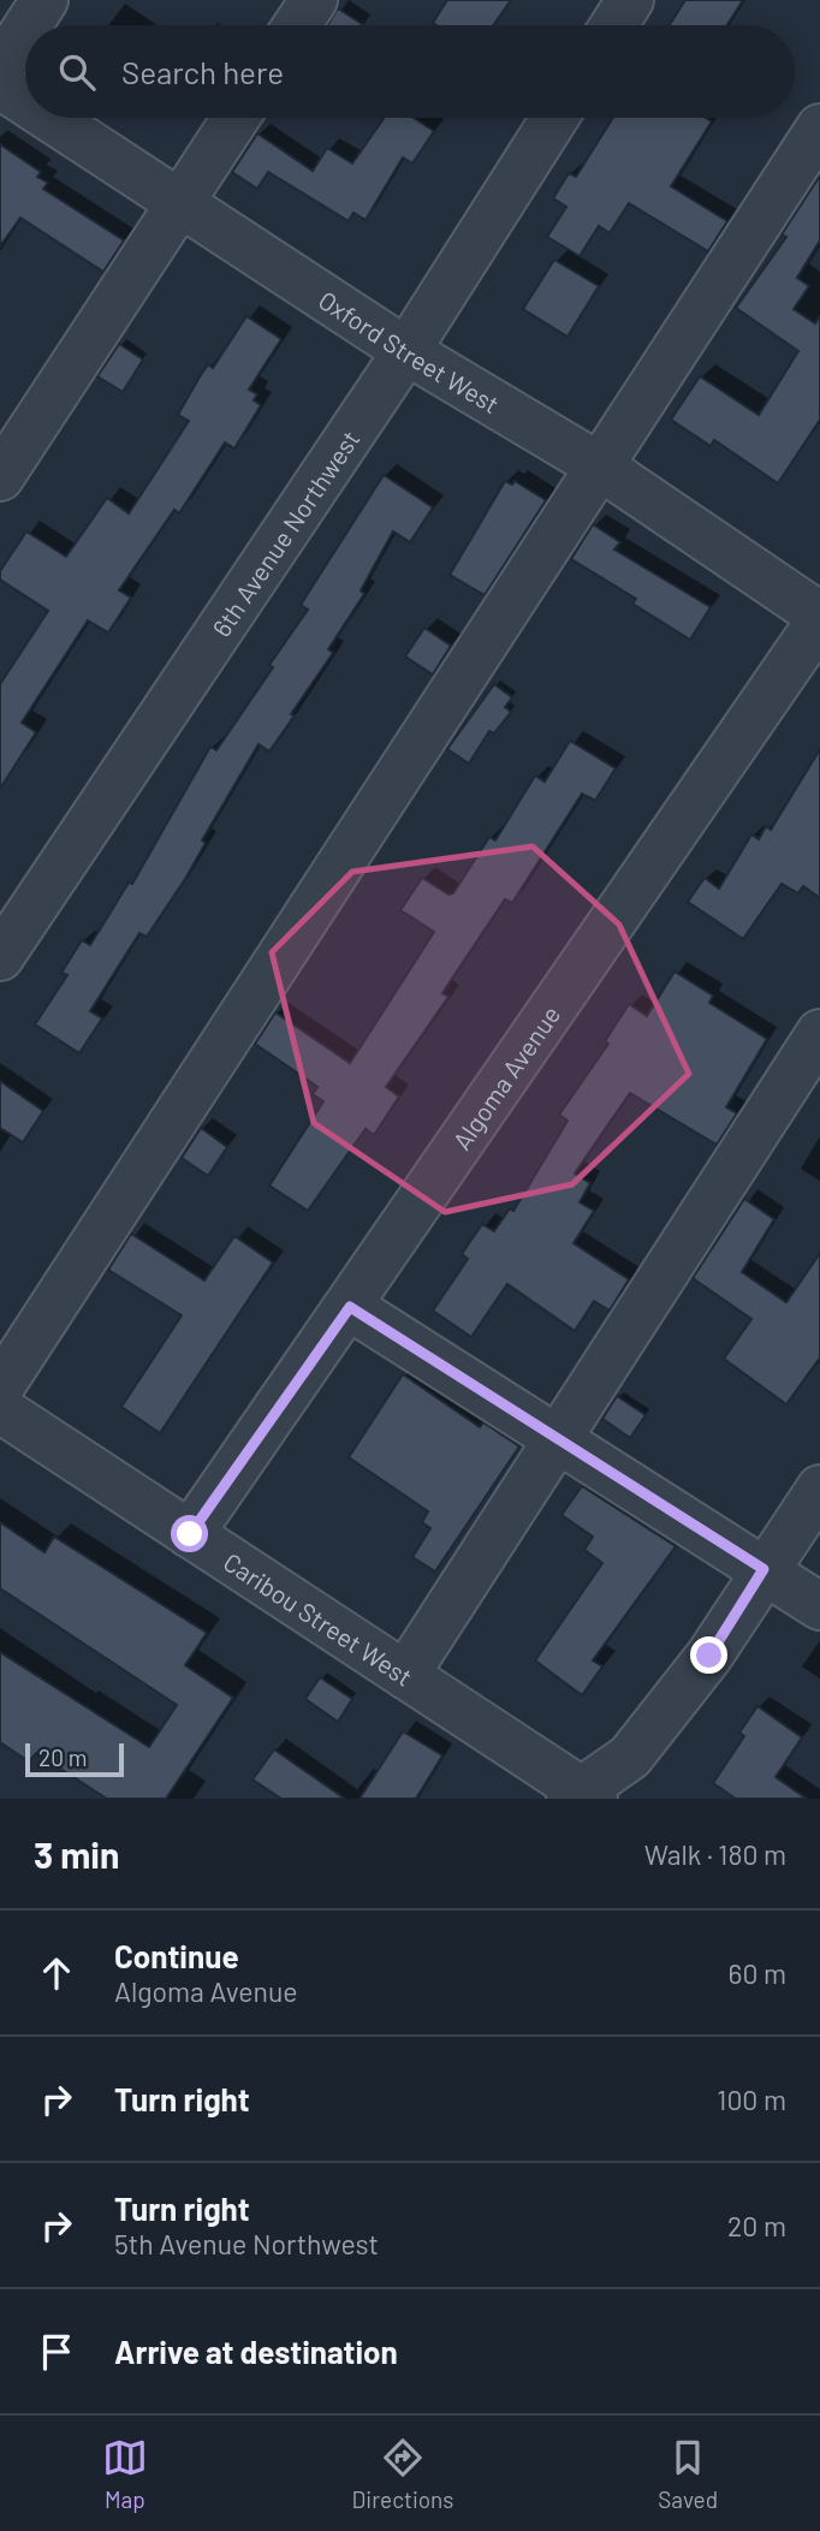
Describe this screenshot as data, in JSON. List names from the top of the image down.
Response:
{
  "streets": {
    "street": [
      "Oxford Street West",
      "6th Avenue Northwest",
      "Algoma Avenue",
      "Caribou Street West"
    ]
  },
  "crossings": [
    ["Oxford Street West", "6th Avenue Northwest"],
    ["Oxford Street West", "Algoma Avenue"],
    ["Algoma Avenue", "Caribou Street West"]
  ],
  "scale_bar": "20 m",
  "page": {
    "search": "Search here",
    "scale": "20 m",
    "heading": ["3 min", "Walk · 180 m"],
    "list": [
      ["Continue", "Algoma Avenue", "60 m"],
      ["Turn right", "100 m"],
      ["Turn right", "5th Avenue Northwest", "20 m"],
      "Arrive at destination"
    ],
    "nav": ["Map", "Directions", "Saved"]
  }
}
